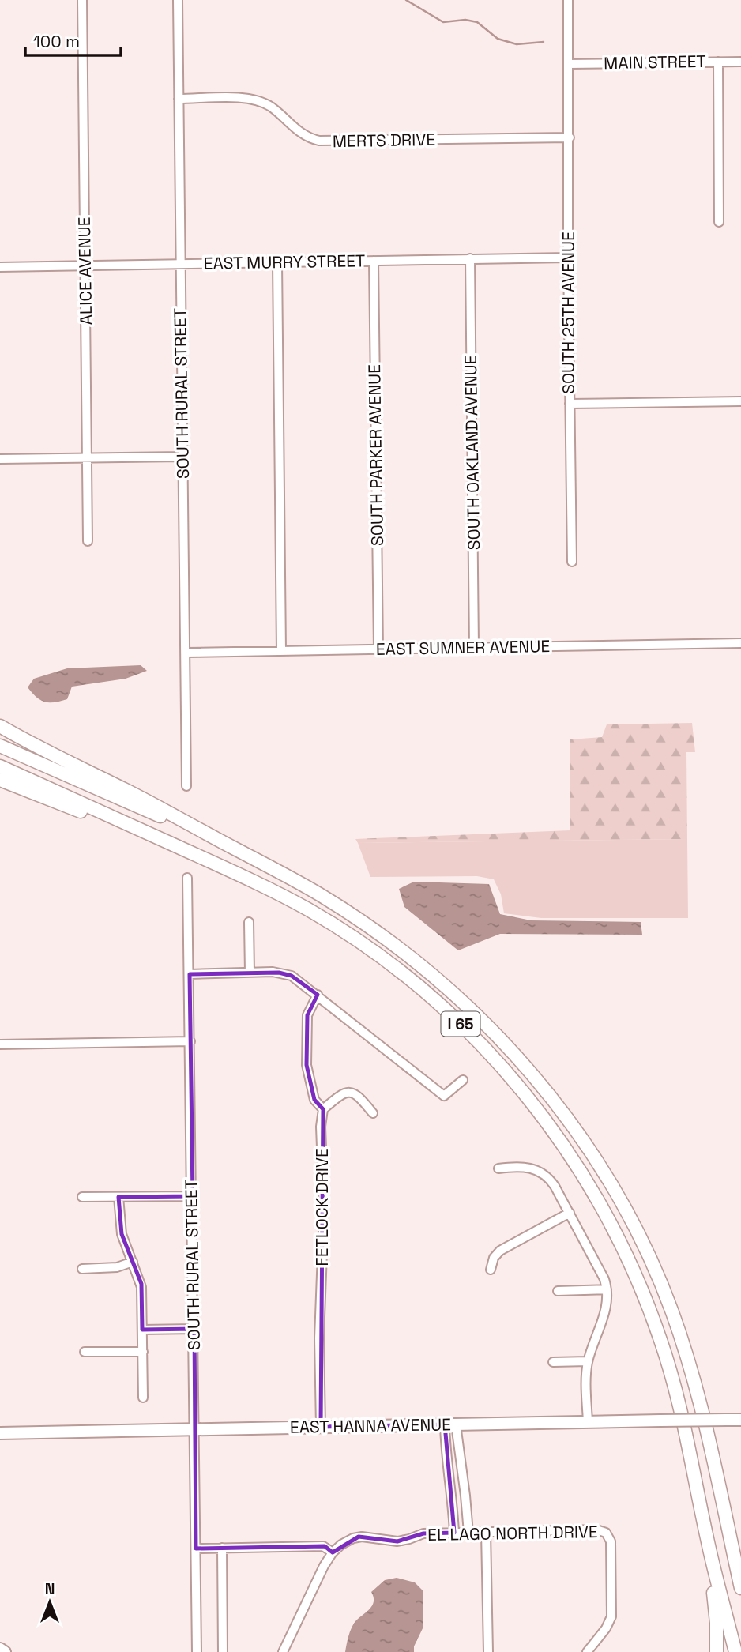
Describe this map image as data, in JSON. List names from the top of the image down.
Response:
{
  "streets": {
    "highway": ["I 65"],
    "main road": ["EAST HANNA AVENUE"],
    "street": [
      "MAIN STREET",
      "MERTS DRIVE",
      "EAST MURRY STREET",
      "ALICE AVENUE",
      "SOUTH 25TH AVENUE",
      "SOUTH RURAL STREET",
      "SOUTH OAKLAND AVENUE",
      "SOUTH PARKER AVENUE",
      "EAST SUMNER AVENUE",
      "FETLOCK DRIVE",
      "EL LAGO NORTH DRIVE"
    ]
  },
  "crossings": [
    ["MAIN STREET", "SOUTH 25TH AVENUE"],
    ["MERTS DRIVE", "SOUTH 25TH AVENUE"],
    ["MERTS DRIVE", "SOUTH RURAL STREET"],
    ["EAST MURRY STREET", "ALICE AVENUE"],
    ["EAST MURRY STREET", "SOUTH 25TH AVENUE"],
    ["EAST MURRY STREET", "SOUTH RURAL STREET"],
    ["EAST MURRY STREET", "SOUTH OAKLAND AVENUE"],
    ["EAST MURRY STREET", "SOUTH PARKER AVENUE"],
    ["SOUTH RURAL STREET", "EAST SUMNER AVENUE"],
    ["SOUTH RURAL STREET", "EAST HANNA AVENUE"],
    ["SOUTH OAKLAND AVENUE", "EAST SUMNER AVENUE"],
    ["SOUTH PARKER AVENUE", "EAST SUMNER AVENUE"],
    ["FETLOCK DRIVE", "EAST HANNA AVENUE"]
  ],
  "scale_bar": "100 m",
  "north": "top"
}
